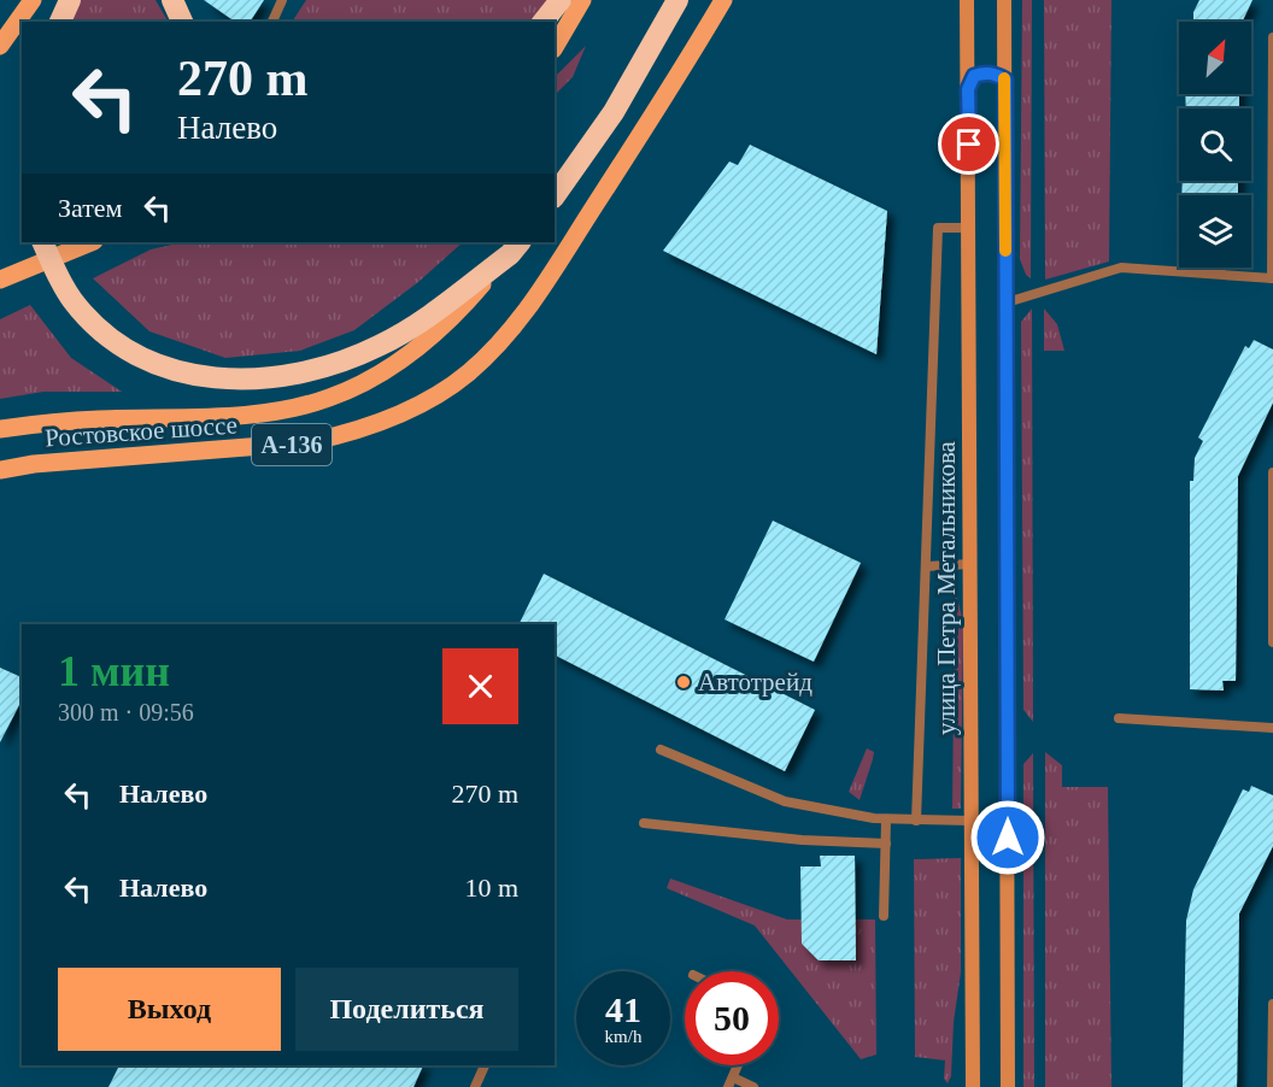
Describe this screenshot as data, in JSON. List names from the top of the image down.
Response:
{
  "streets": {
    "highway": ["А-136"],
    "main road": ["Ростовское шоссе", "улица Петра Метальникова"]
  },
  "places": ["Автотрейд"],
  "north": "top right",
  "page": {
    "turn": ["270 m", "Налево"],
    "then": "Затем",
    "heading": ["1 мин", "300 m · 09:56"],
    "list": [
      {
        "name": "Налево",
        "value": "270 m"
      },
      {
        "name": "Налево",
        "value": "10 m"
      }
    ],
    "buttons": ["Выход", "Поделиться"],
    "speed": "41 km/h",
    "limit": "50"
  }
}
